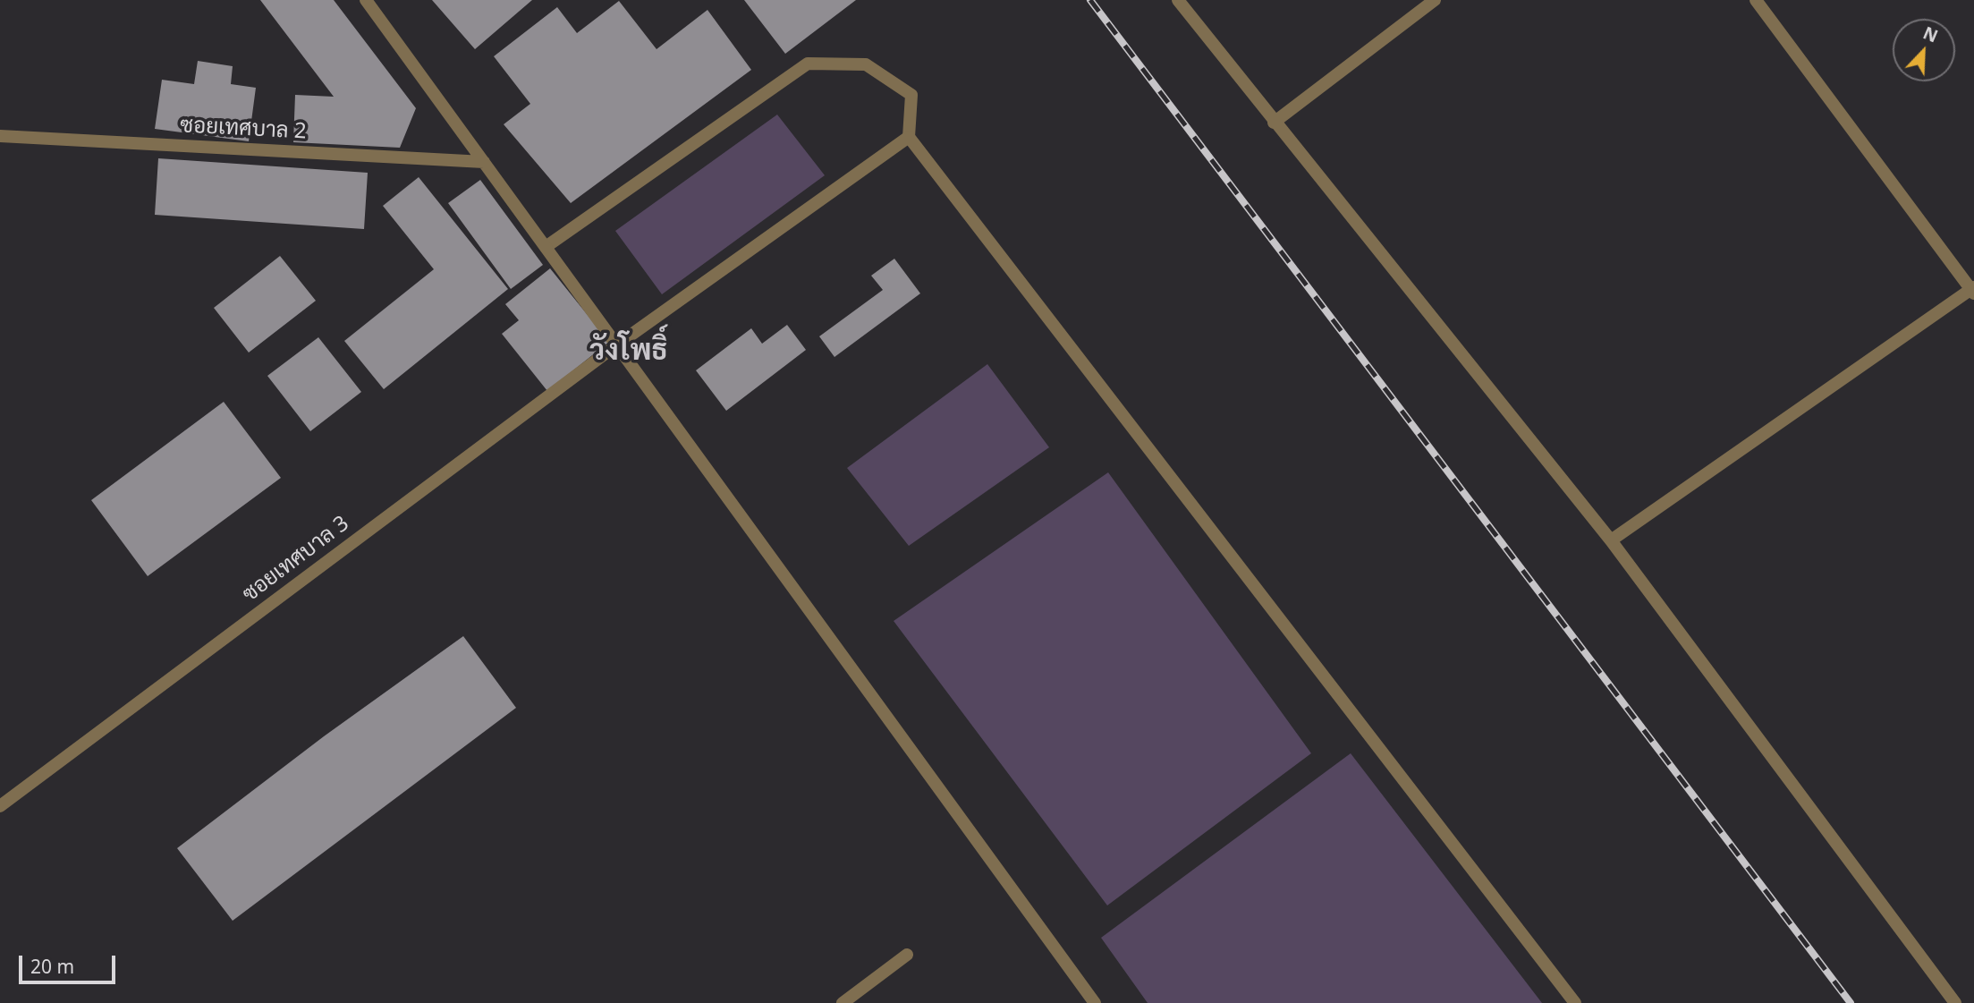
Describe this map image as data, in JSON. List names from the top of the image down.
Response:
{
  "streets": {
    "street": ["ซอยเทศบาล 2", "ซอยเทศบาล 3"]
  },
  "districts": ["วังโพธิ์"],
  "scale_bar": "20 m",
  "north": "top right"
}
